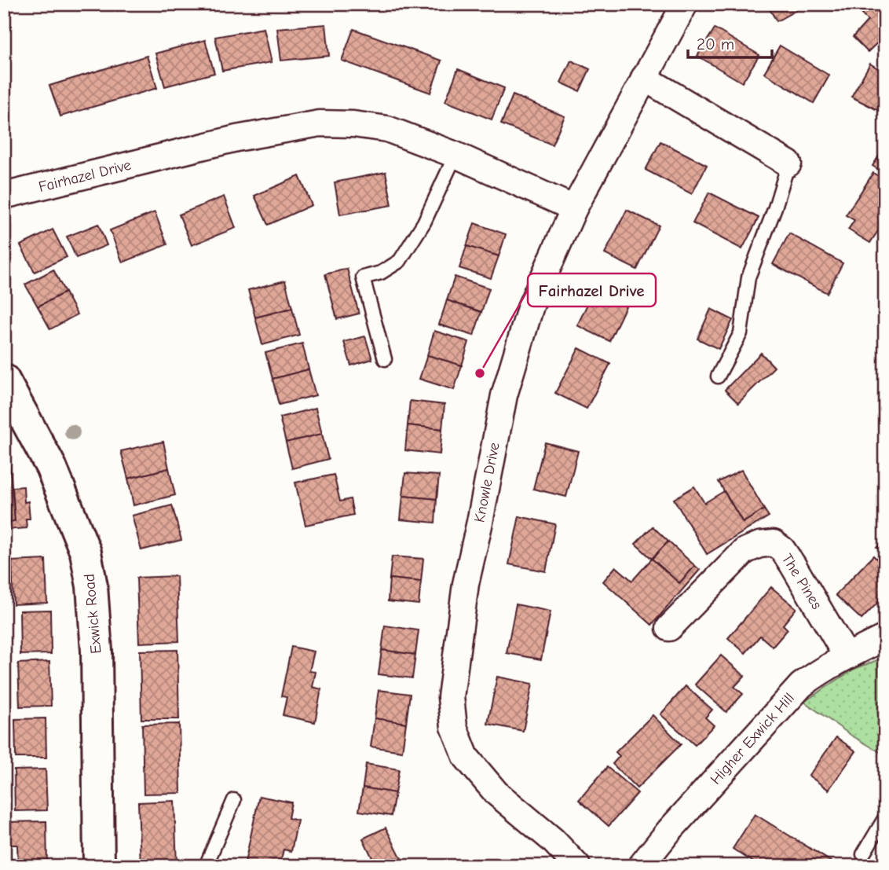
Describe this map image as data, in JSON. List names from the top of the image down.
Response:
{
  "streets": {
    "street": [
      "Fairhazel Drive",
      "Knowle Drive",
      "The Pines",
      "Exwick Road",
      "Higher Exwick Hill"
    ]
  },
  "crossings": [
    ["Fairhazel Drive", "Knowle Drive"],
    ["The Pines", "Higher Exwick Hill"]
  ],
  "places": ["Fairhazel Drive"],
  "scale_bar": "20 m"
}
